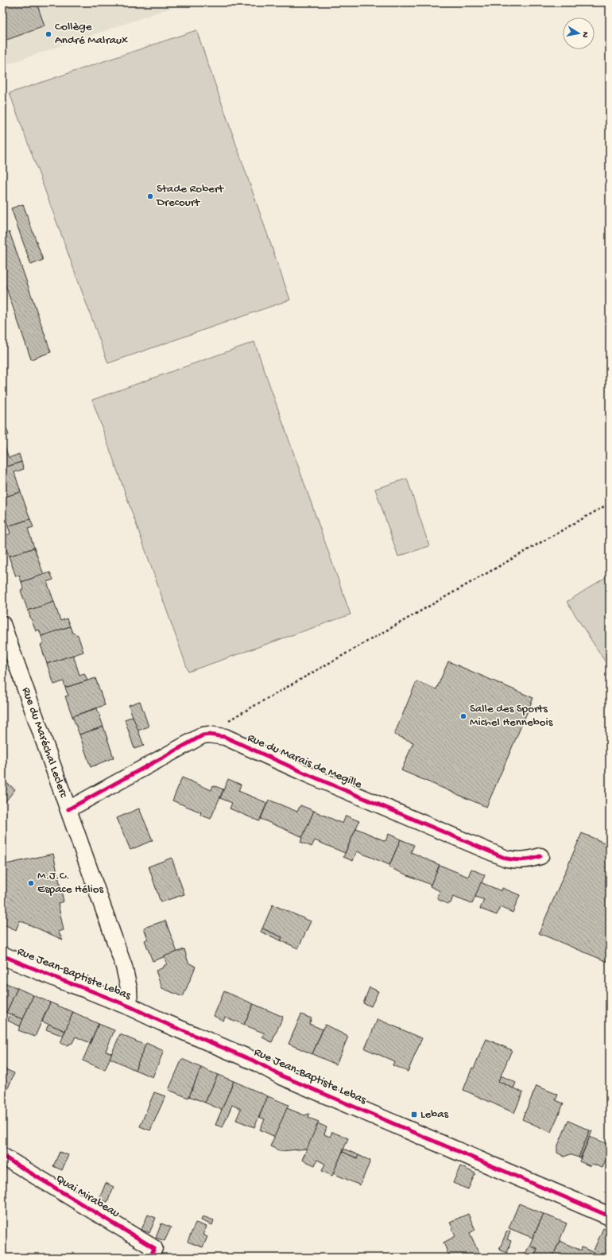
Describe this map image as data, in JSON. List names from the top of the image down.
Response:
{
  "streets": {
    "street": [
      "Rue du Maréchal Leclerc",
      "Rue du Marais de Megille",
      "Rue Jean-Baptiste Lebas",
      "Quai Mirabeau"
    ]
  },
  "crossings": [
    ["Rue du Maréchal Leclerc", "Rue Jean-Baptiste Lebas"]
  ],
  "places": {
    "other": [
      "Collège André Malraux",
      "Stade Robert Drecourt",
      "Salle des Sports Michel Hennebois",
      "M.J.C. Espace Hélios"
    ],
    "transit": ["Lebas"]
  },
  "north": "right"
}
